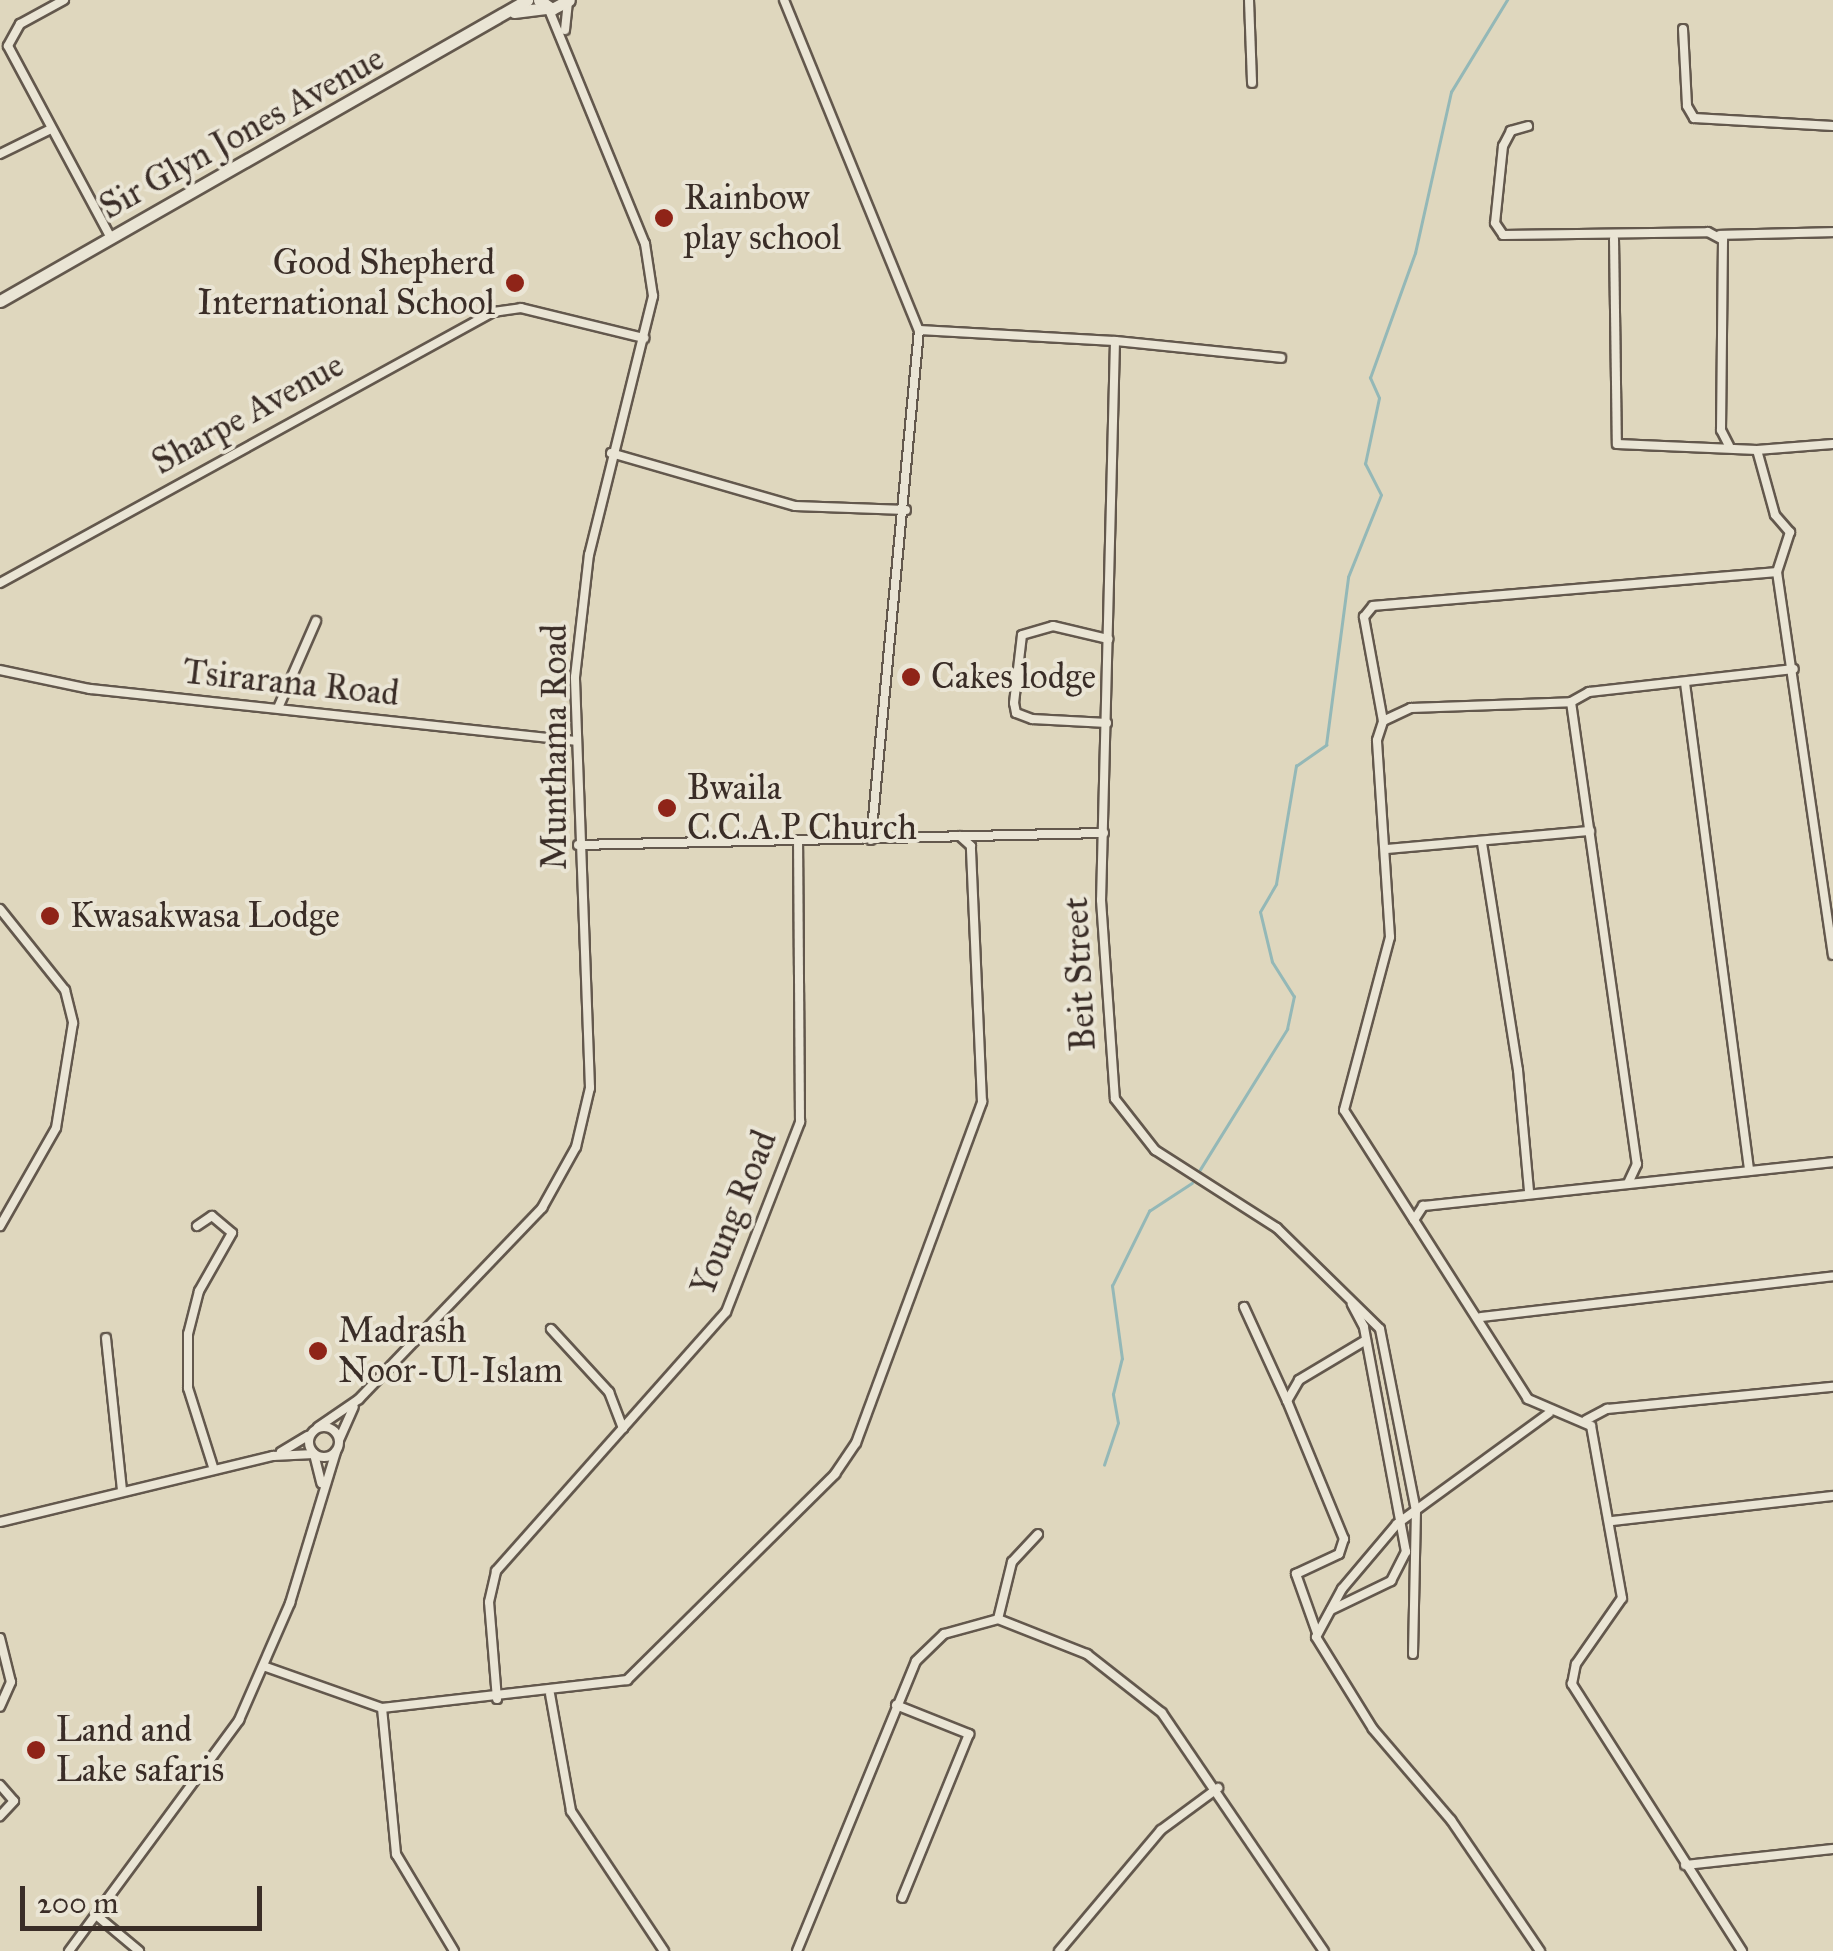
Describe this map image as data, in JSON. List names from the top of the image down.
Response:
{
  "streets": {
    "main road": ["Sir Glyn Jones Avenue"],
    "street": [
      "Sharpe Avenue",
      "Tsirarana Road",
      "Munthama Road",
      "Beit Street",
      "Young Road"
    ]
  },
  "crossings": [
    ["Sharpe Avenue", "Munthama Road"],
    ["Tsirarana Road", "Munthama Road"]
  ],
  "places": [
    "Rainbow play school",
    "Good Shepherd International School",
    "Cakes lodge",
    "Bwaila C.C.A.P Church",
    "Kwasakwasa Lodge",
    "Madrash Noor-Ul-Islam",
    "Land and Lake safaris"
  ],
  "scale_bar": "200 m"
}
